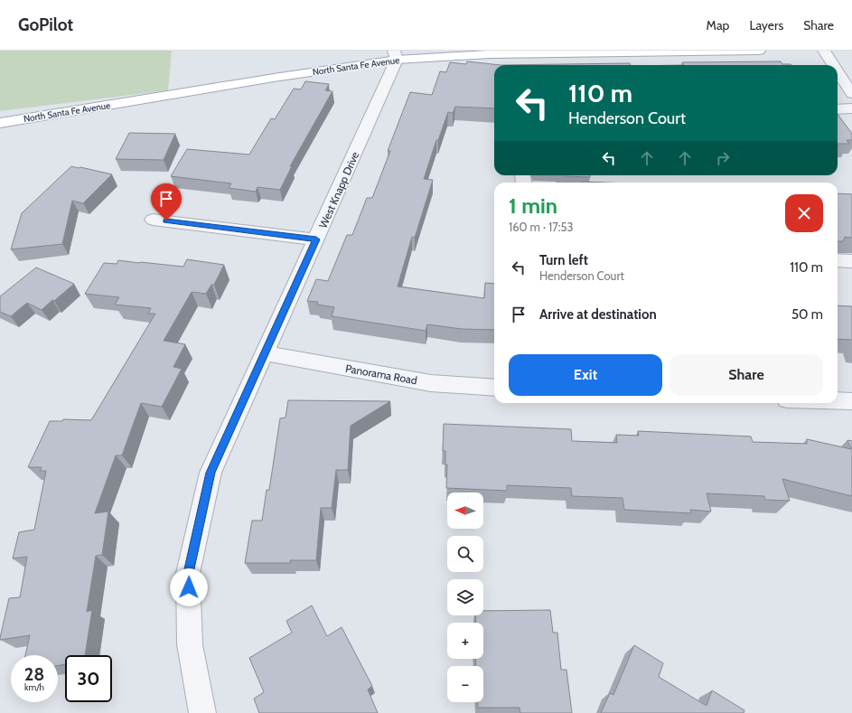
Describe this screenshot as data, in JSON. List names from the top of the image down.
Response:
{
  "streets": {
    "main road": ["North Santa Fe Avenue"],
    "street": ["West Knapp Drive", "Panorama Road"]
  },
  "crossings": [
    ["North Santa Fe Avenue", "West Knapp Drive"],
    ["West Knapp Drive", "Panorama Road"]
  ],
  "north": "left",
  "page": {
    "header": "GoPilot",
    "nav": ["Map", "Layers", "Share"],
    "turn": ["110 m", "Henderson Court"],
    "heading": ["1 min", "160 m · 17:53"],
    "list": [
      {
        "name": "Turn left",
        "note": "Henderson Court",
        "value": "110 m"
      },
      {
        "name": "Arrive at destination",
        "value": "50 m"
      }
    ],
    "buttons": ["Exit", "Share"],
    "map_buttons": ["+", "−"],
    "speed": "28 km/h",
    "limit": "30"
  }
}
